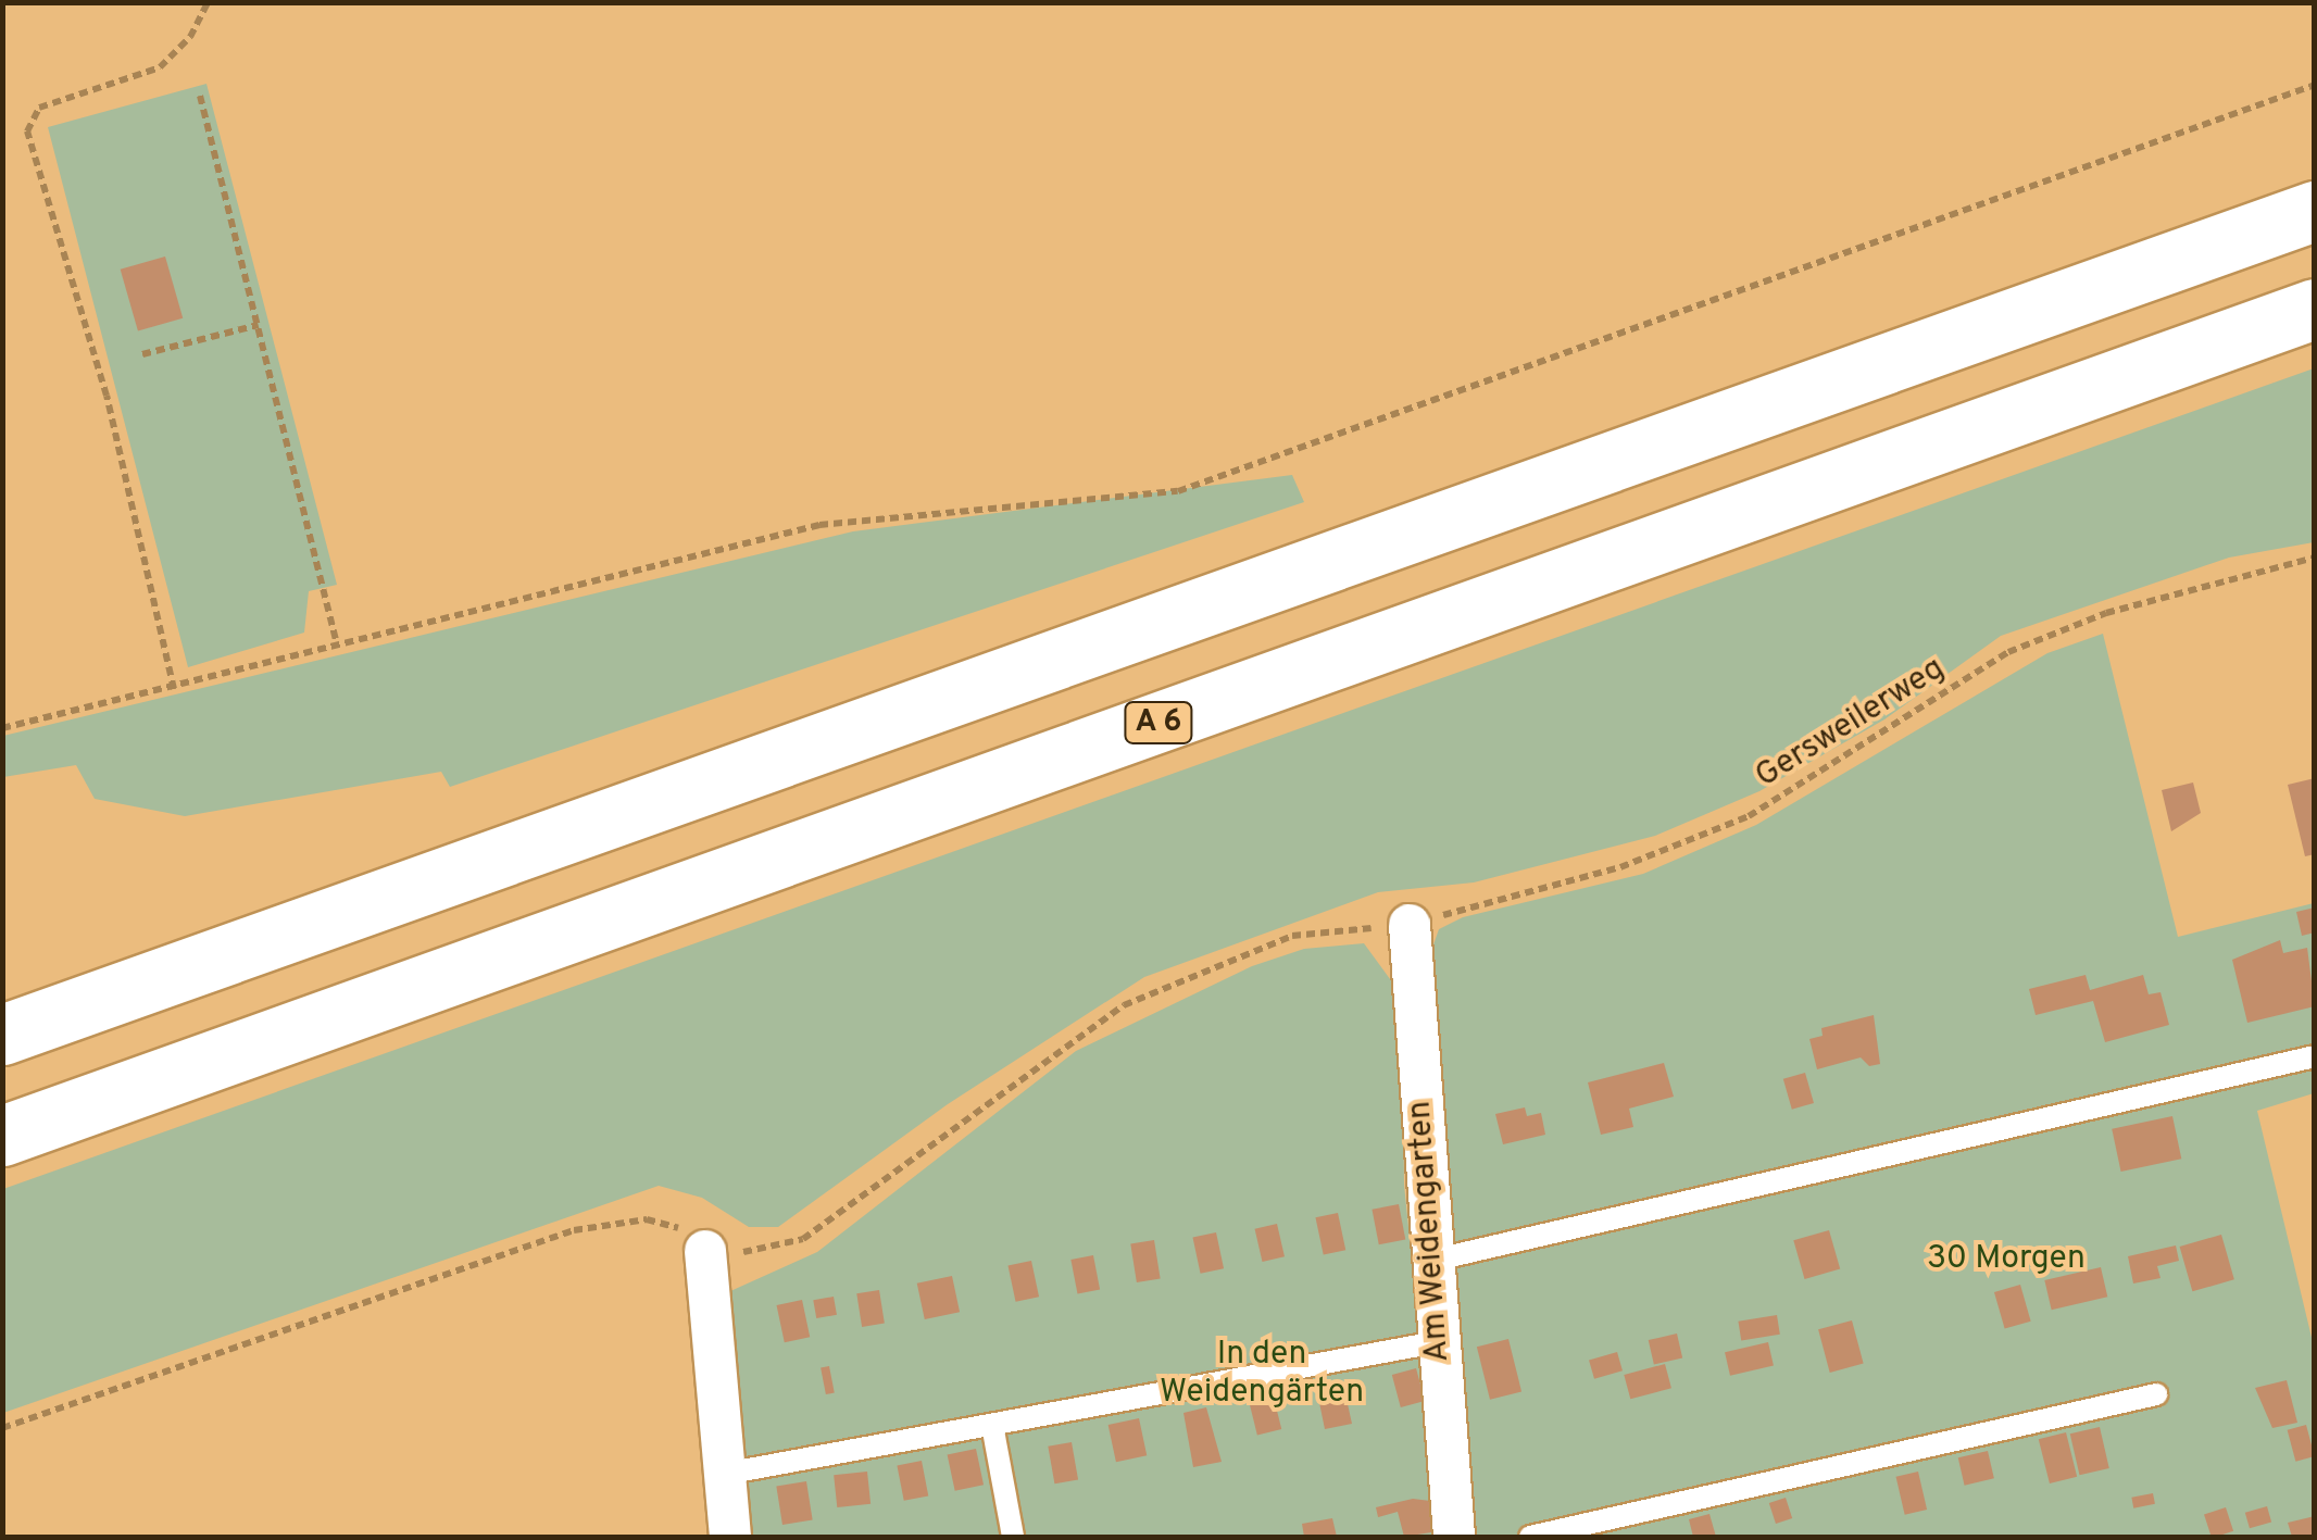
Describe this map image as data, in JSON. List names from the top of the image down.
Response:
{
  "streets": {
    "highway": ["A 6"],
    "street": ["Am Weidengarten"],
    "path": ["Gersweilerweg"]
  },
  "crossings": [
    ["Gersweilerweg", "Am Weidengarten"]
  ],
  "parks": ["30 Morgen", "In den Weidengärten"]
}
